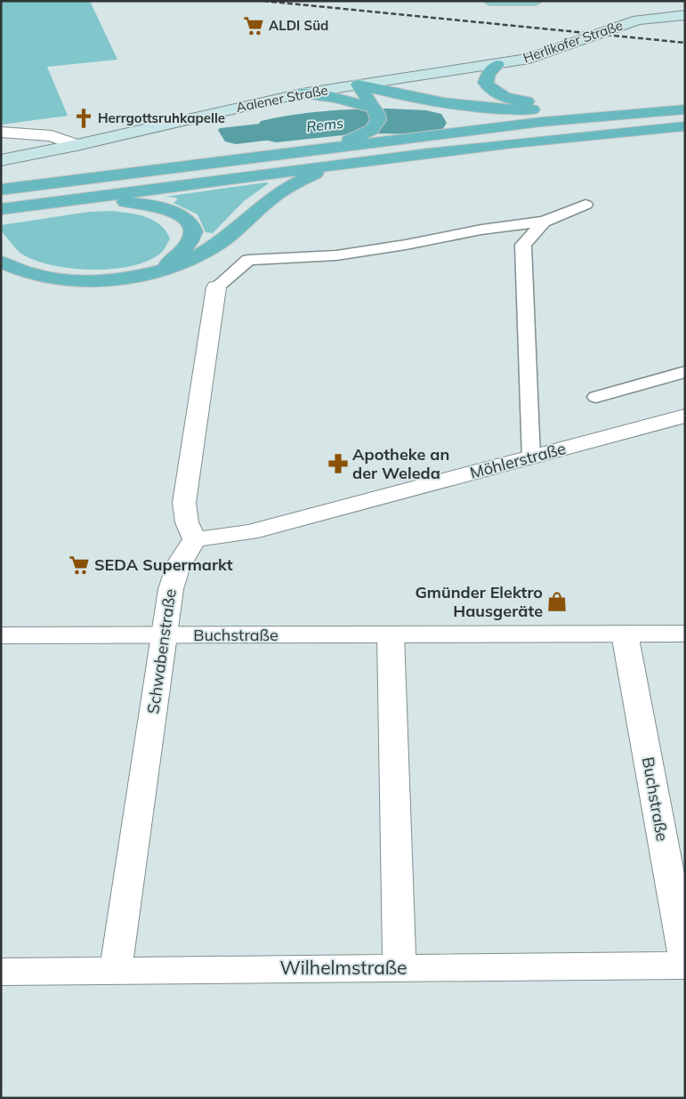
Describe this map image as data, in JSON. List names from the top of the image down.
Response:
{
  "streets": {
    "main road": ["Herlikofer Straße", "Aalener Straße"],
    "street": [
      "Möhlerstraße",
      "Buchstraße",
      "Schwabenstraße",
      "Wilhelmstraße"
    ]
  },
  "crossings": [
    ["Herlikofer Straße", "Aalener Straße"],
    ["Möhlerstraße", "Schwabenstraße"],
    ["Buchstraße", "Schwabenstraße"],
    ["Buchstraße", "Wilhelmstraße"],
    ["Schwabenstraße", "Wilhelmstraße"]
  ],
  "water": ["Rems"],
  "places": {
    "supermarket": ["ALDI Süd", "SEDA Supermarkt"],
    "church": ["Herrgottsruhkapelle"],
    "pharmacy": ["Apotheke an der Weleda"],
    "shop": ["Gmünder Elektro Hausgeräte"]
  }
}
